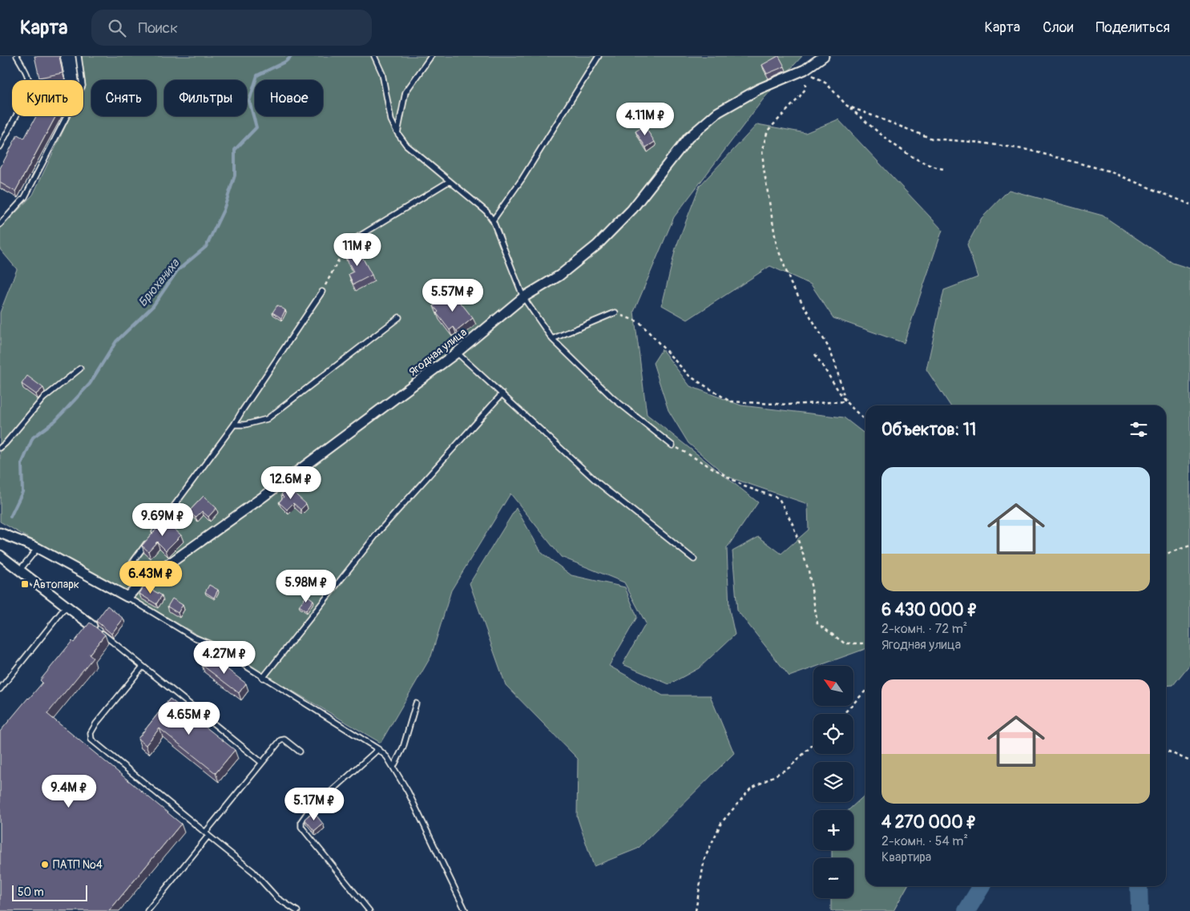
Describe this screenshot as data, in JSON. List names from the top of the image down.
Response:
{
  "streets": {
    "street": ["Ягодная улица"]
  },
  "water": ["Брюханиха"],
  "places": {
    "transit": ["Автопарк"],
    "other": ["ПАТП №4"]
  },
  "scale_bar": "50 m",
  "north": "top left",
  "page": {
    "header": "Карта",
    "search": "Поиск",
    "nav": ["Карта", "Слои", "Поделиться"],
    "chip": [
      "Купить",
      "Снять",
      "Фильтры",
      "Новое"
    ],
    "price": [
      "4.11M ₽",
      "11M ₽",
      "5.57M ₽",
      "12.6M ₽",
      "9.69M ₽",
      "6.43M ₽",
      "5.98M ₽",
      "4.27M ₽",
      "4.65M ₽",
      "9.4M ₽",
      "5.17M ₽"
    ],
    "heading": "Объектов: 11",
    "list": [
      {
        "name": "6 430 000 ₽",
        "note": "2-комн. · 72 m² · Ягодная улица"
      },
      {
        "name": "4 270 000 ₽",
        "note": "2-комн. · 54 m² · Квартира"
      }
    ],
    "map_buttons": ["+", "−"],
    "scale": "50 m"
  }
}
